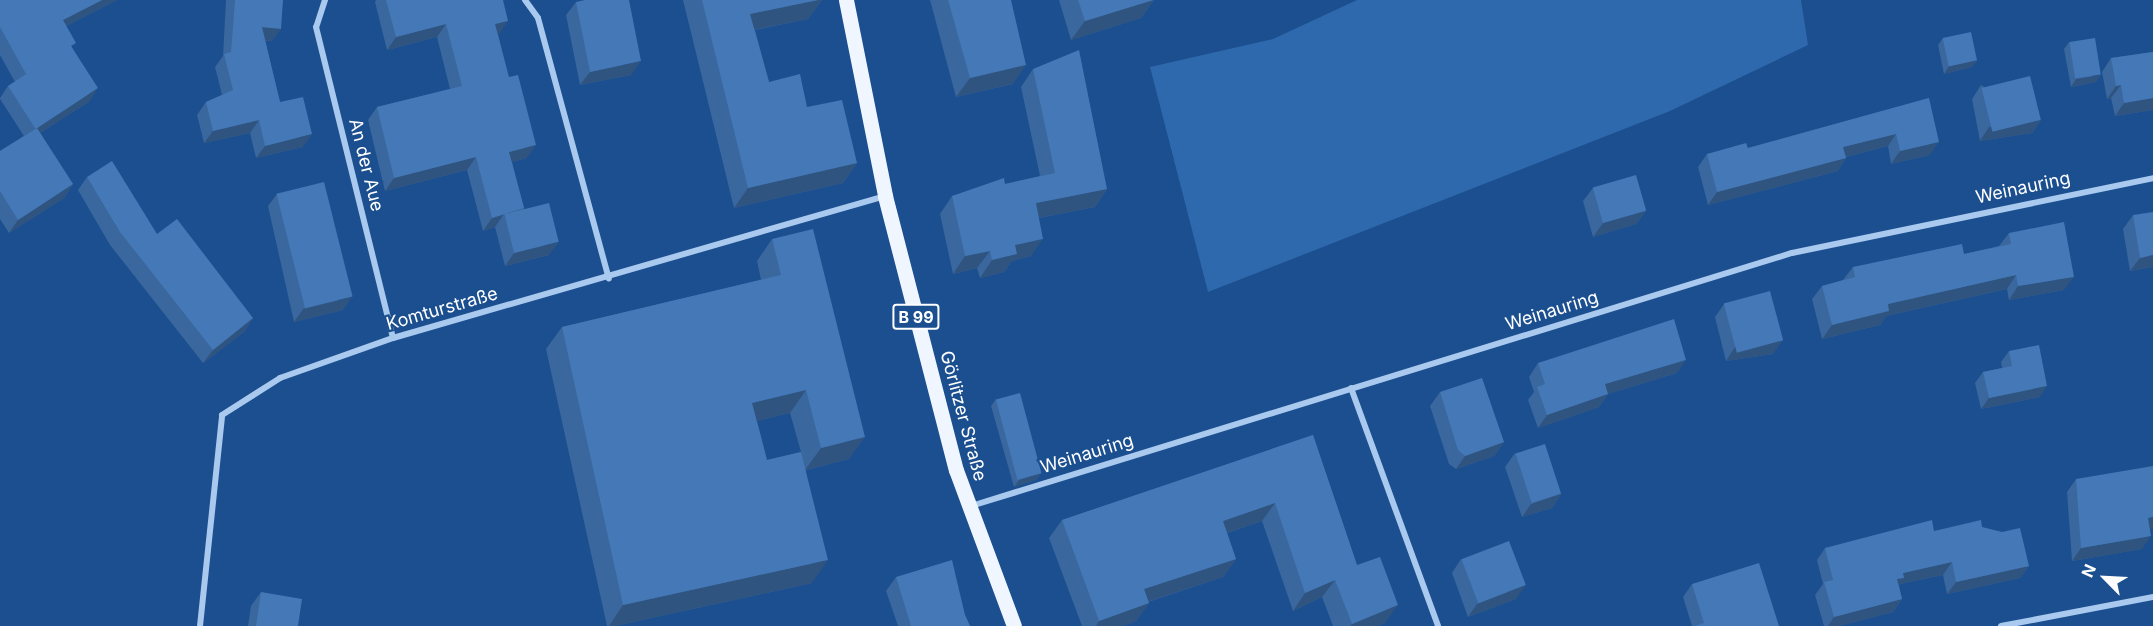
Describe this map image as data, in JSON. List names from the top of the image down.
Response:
{
  "streets": {
    "main road": ["B 99", "Görlitzer Straße"],
    "street": ["An der Aue", "Weinauring", "Komturstraße"]
  },
  "crossings": [
    ["An der Aue", "Komturstraße"],
    ["Weinauring", "Görlitzer Straße"],
    ["Komturstraße", "Görlitzer Straße"]
  ],
  "north": "top left"
}
